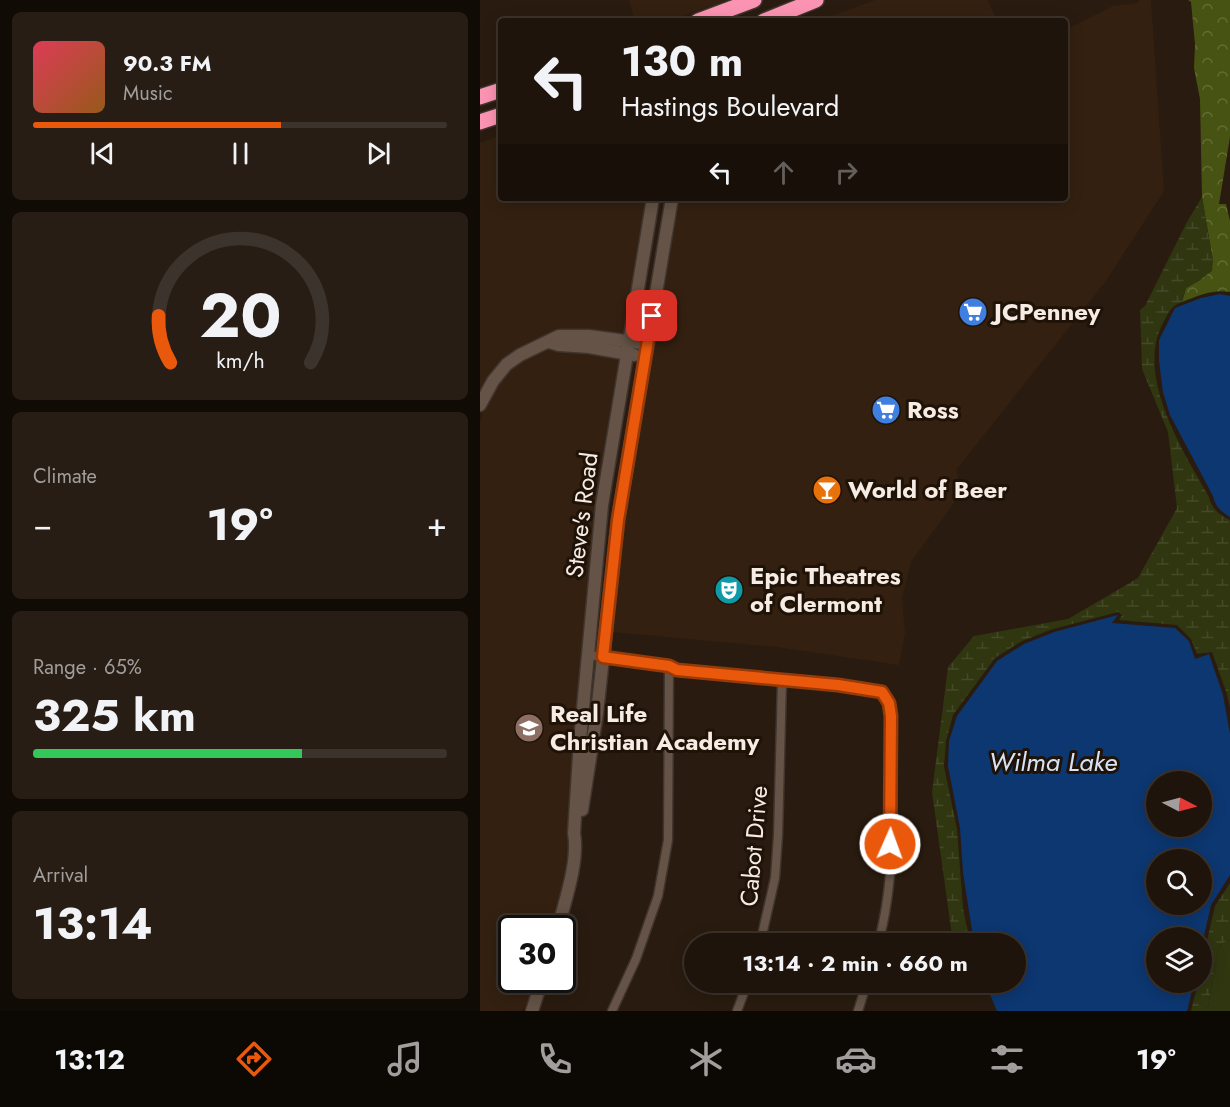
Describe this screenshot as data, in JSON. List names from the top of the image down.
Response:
{
  "streets": {
    "street": ["Steve's Road", "Cabot Drive"]
  },
  "water": ["Wilma Lake"],
  "places": {
    "supermarket": ["JCPenney", "Ross"],
    "bar": ["World of Beer"],
    "theatre": ["Epic Theatres of Clermont"],
    "school or university": ["Real Life Christian Academy"]
  },
  "north": "right",
  "page": {
    "turn": ["130 m", "Hastings Boulevard"],
    "song": ["90.3 FM", "Music"],
    "tile": [
      "Climate",
      ["Range · 65%", "325 km"],
      ["Arrival", "13:14"]
    ],
    "heat": ["−", "19°", "+"],
    "limit": "30",
    "trip": "13:14 · 2 min · 660 m",
    "tabs": ["13:12", "19°"],
    "gauge": ["20", "km/h"]
  }
}
